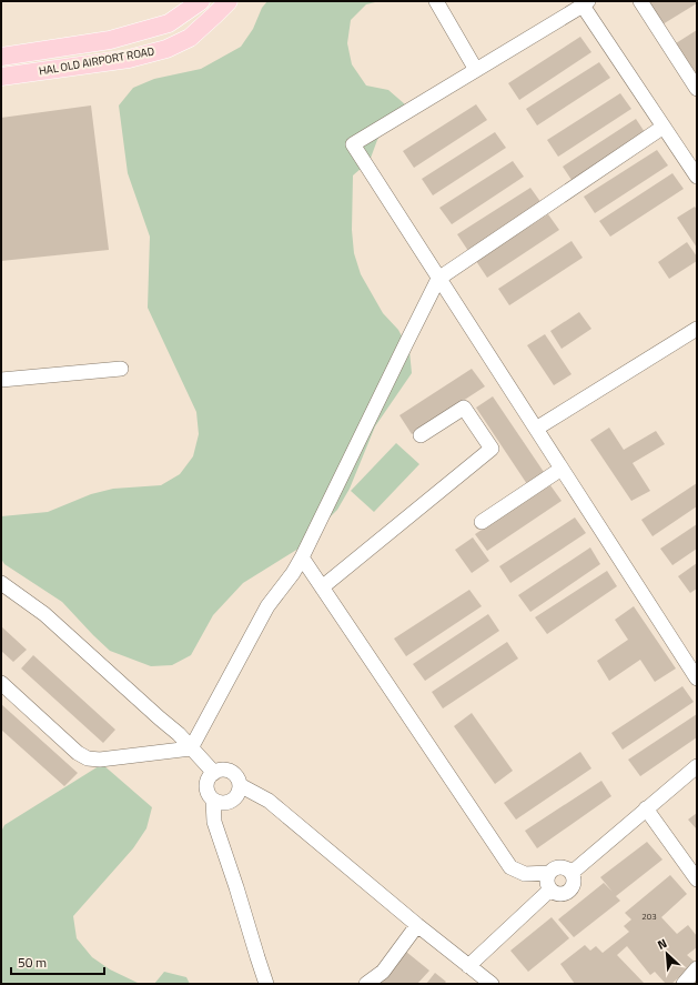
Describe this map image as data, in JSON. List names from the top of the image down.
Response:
{
  "streets": {
    "main road": ["HAL OLD AIRPORT ROAD"]
  },
  "house_numbers": ["203"],
  "scale_bar": "50 m",
  "north": "top left"
}
